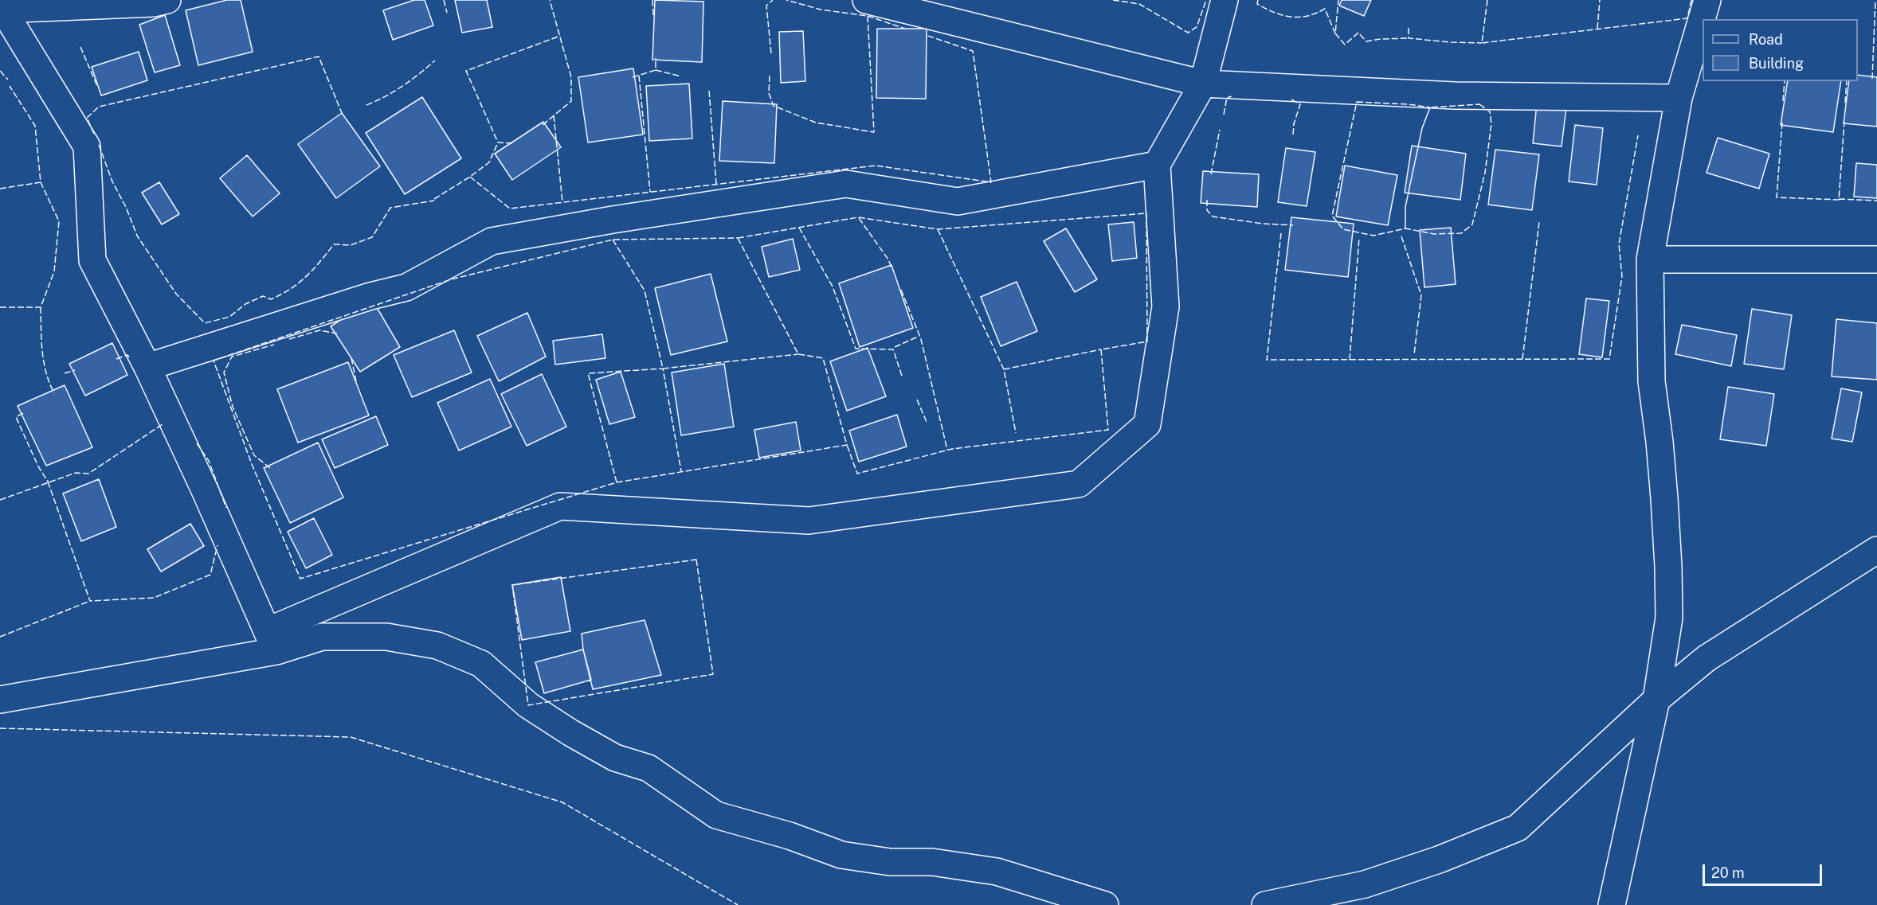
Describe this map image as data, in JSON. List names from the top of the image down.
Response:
{
  "legend": ["Road", "Building"],
  "scale_bar": "20 m"
}
